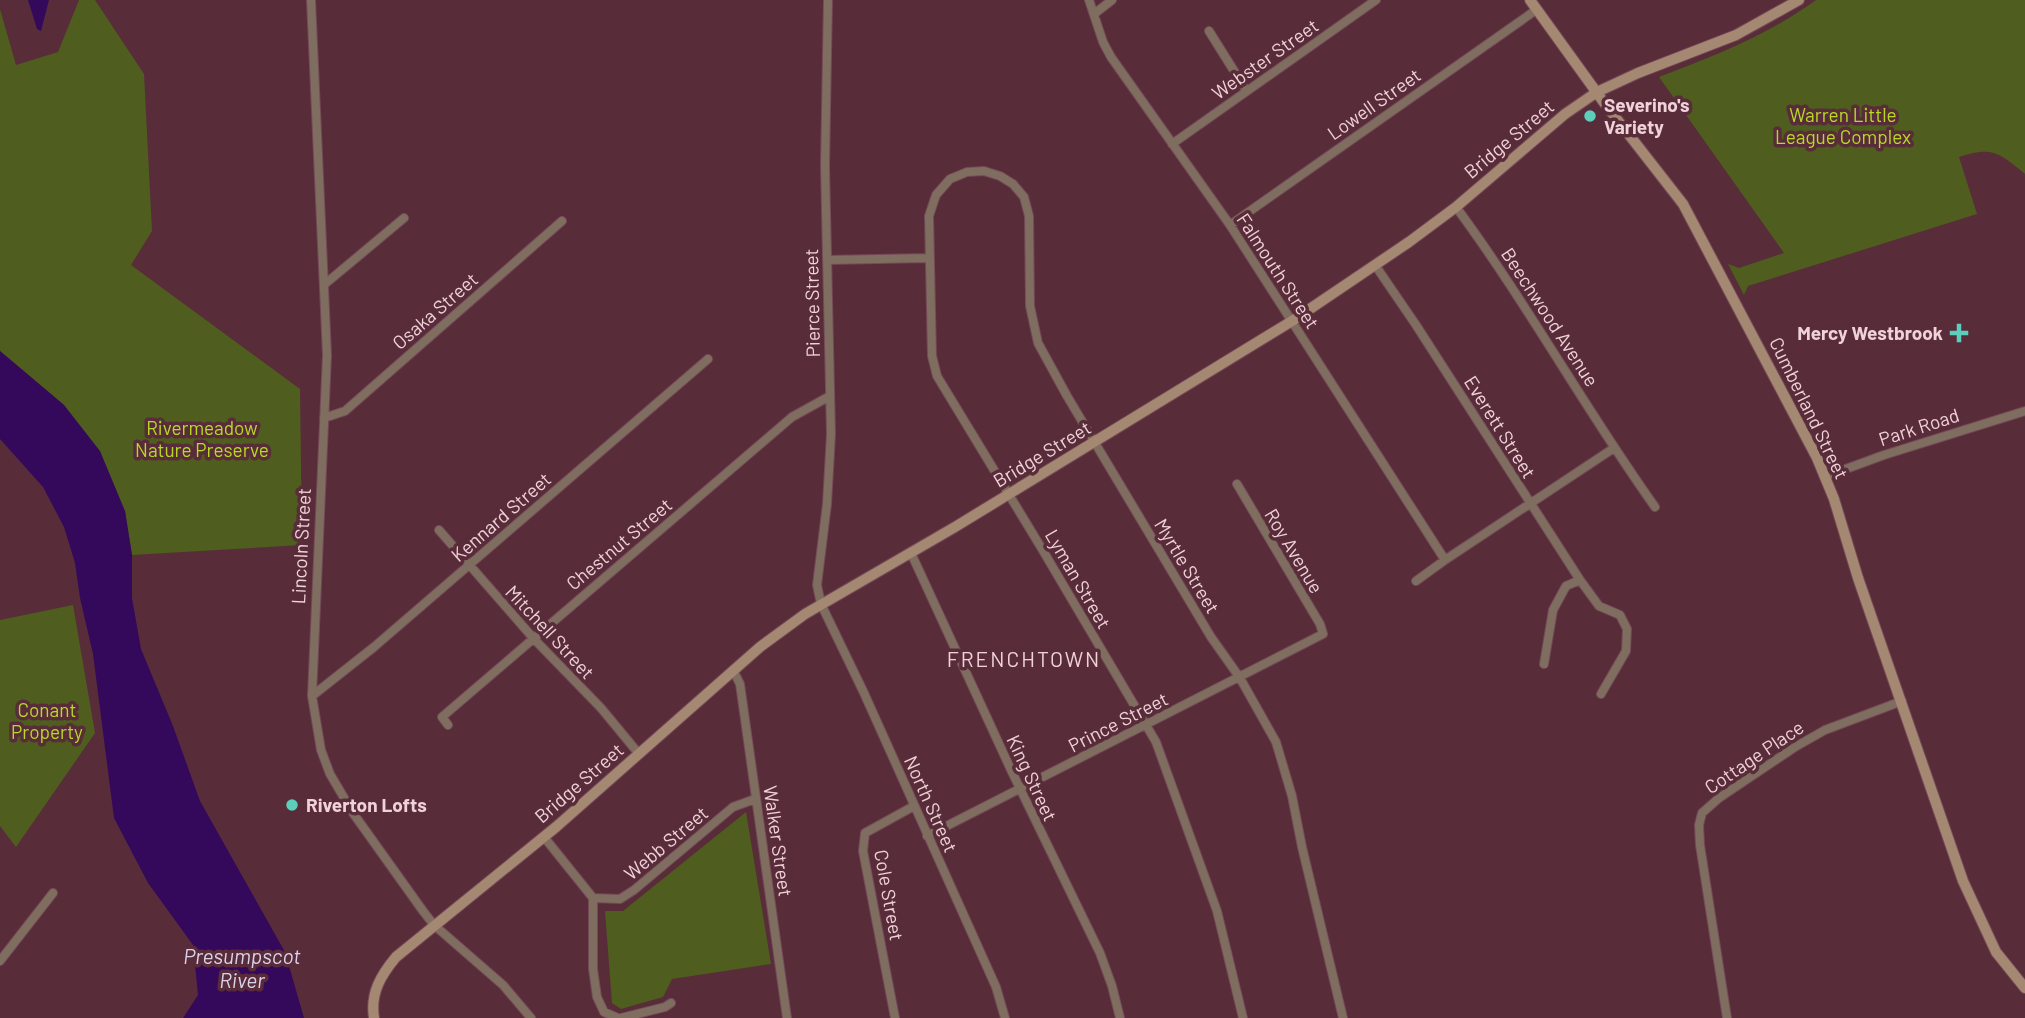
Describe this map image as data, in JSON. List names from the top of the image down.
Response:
{
  "streets": {
    "street": [
      "Webster Street",
      "Lowell Street",
      "Bridge Street",
      "Falmouth Street",
      "Pierce Street",
      "Osaka Street",
      "Beechwood Avenue",
      "Cumberland Street",
      "Everett Street",
      "Park Road",
      "Kennard Street",
      "Chestnut Street",
      "Lincoln Street",
      "Roy Avenue",
      "Myrtle Street",
      "Lyman Street",
      "Mitchell Street",
      "Prince Street",
      "Cottage Place",
      "King Street",
      "North Street",
      "Walker Street",
      "Webb Street",
      "Cole Street"
    ]
  },
  "crossings": [
    ["Webster Street", "Falmouth Street"],
    ["Lowell Street", "Falmouth Street"],
    ["Lowell Street", "Cumberland Street"],
    ["Bridge Street", "Falmouth Street"],
    ["Bridge Street", "Pierce Street"],
    ["Bridge Street", "Beechwood Avenue"],
    ["Bridge Street", "Cumberland Street"],
    ["Bridge Street", "Everett Street"],
    ["Bridge Street", "Lincoln Street"],
    ["Bridge Street", "Myrtle Street"],
    ["Bridge Street", "Lyman Street"],
    ["Bridge Street", "Mitchell Street"],
    ["Bridge Street", "King Street"],
    ["Bridge Street", "North Street"],
    ["Bridge Street", "Walker Street"],
    ["Pierce Street", "Chestnut Street"],
    ["Pierce Street", "North Street"],
    ["Osaka Street", "Lincoln Street"],
    ["Cumberland Street", "Park Road"],
    ["Cumberland Street", "Cottage Place"],
    ["Kennard Street", "Lincoln Street"],
    ["Kennard Street", "Mitchell Street"],
    ["Chestnut Street", "Mitchell Street"],
    ["Roy Avenue", "Prince Street"],
    ["Myrtle Street", "Lyman Street"],
    ["Myrtle Street", "Prince Street"],
    ["Lyman Street", "Prince Street"],
    ["Prince Street", "King Street"],
    ["Prince Street", "North Street"],
    ["North Street", "Cole Street"],
    ["Walker Street", "Webb Street"]
  ],
  "districts": ["FRENCHTOWN"],
  "water": ["Presumpscot River"],
  "parks": ["Warren Little League Complex", "Rivermeadow Nature Preserve", "Conant Property"],
  "places": {
    "other": ["Severino's Variety", "Riverton Lofts"],
    "health": ["Mercy Westbrook"]
  }
}
